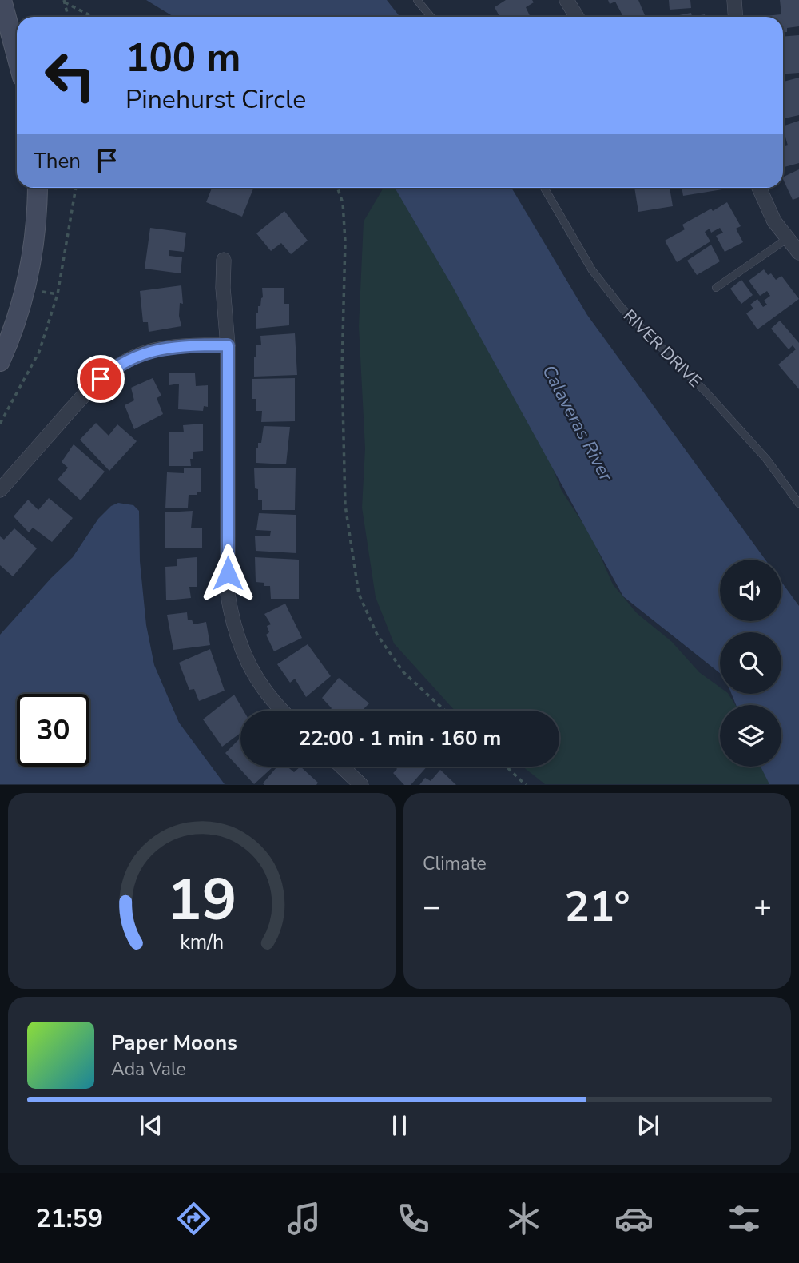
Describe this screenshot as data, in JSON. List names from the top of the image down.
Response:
{
  "streets": {
    "lane": ["RIVER DRIVE"]
  },
  "water": ["Calaveras River"],
  "page": {
    "turn": ["100 m", "Pinehurst Circle"],
    "then": "Then",
    "limit": "30",
    "trip": "22:00 · 1 min · 160 m",
    "tile": "Climate",
    "heat": ["−", "21°", "+"],
    "song": ["Paper Moons", "Ada Vale"],
    "tabs": "21:59",
    "gauge": ["19", "km/h"]
  }
}
